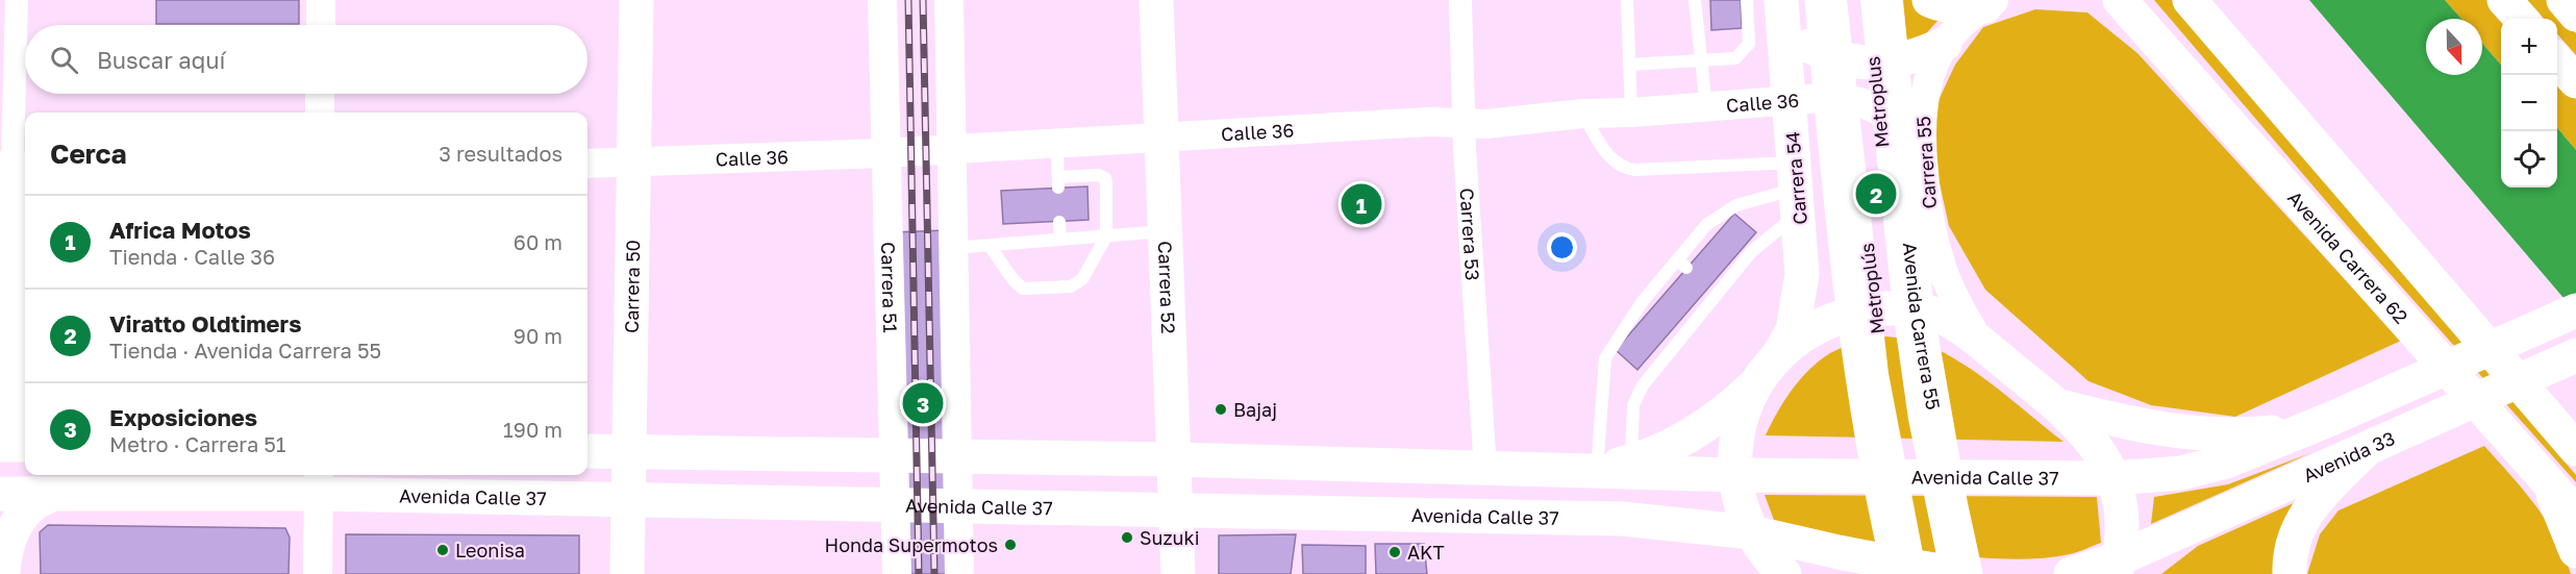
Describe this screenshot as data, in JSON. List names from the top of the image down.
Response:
{
  "streets": {
    "main road": [
      "Carrera 54",
      "Avenida Carrera 62",
      "Carrera 50",
      "Carrera 52",
      "Avenida Carrera 55",
      "Avenida 33",
      "Avenida Calle 37"
    ],
    "street": [
      "Calle 36",
      "Carrera 55",
      "Carrera 53",
      "Carrera 51"
    ],
    "lane": ["Metroplus", "Metroplús"]
  },
  "crossings": [
    ["Calle 36", "Carrera 55"],
    ["Calle 36", "Carrera 54"],
    ["Calle 36", "Carrera 53"],
    ["Calle 36", "Carrera 50"],
    ["Calle 36", "Carrera 52"],
    ["Calle 36", "Carrera 51"],
    ["Carrera 53", "Avenida Calle 37"],
    ["Carrera 50", "Avenida Calle 37"],
    ["Carrera 52", "Avenida Calle 37"],
    ["Carrera 51", "Avenida Calle 37"]
  ],
  "places": [
    "Bajaj",
    "Suzuki",
    "Honda Supermotos",
    "Leonisa",
    "AKT"
  ],
  "north": "bottom",
  "page": {
    "map_buttons": ["+", "−"],
    "search": "Buscar aquí",
    "heading": ["Cerca", "3 resultados"],
    "pins": ["2", "1", "3"],
    "list": [
      {
        "mark": "1",
        "name": "Africa Motos",
        "note": "Tienda · Calle 36",
        "value": "60 m"
      },
      {
        "mark": "2",
        "name": "Viratto Oldtimers",
        "note": "Tienda · Avenida Carrera 55",
        "value": "90 m"
      },
      {
        "mark": "3",
        "name": "Exposiciones",
        "note": "Metro · Carrera 51",
        "value": "190 m"
      }
    ]
  }
}
